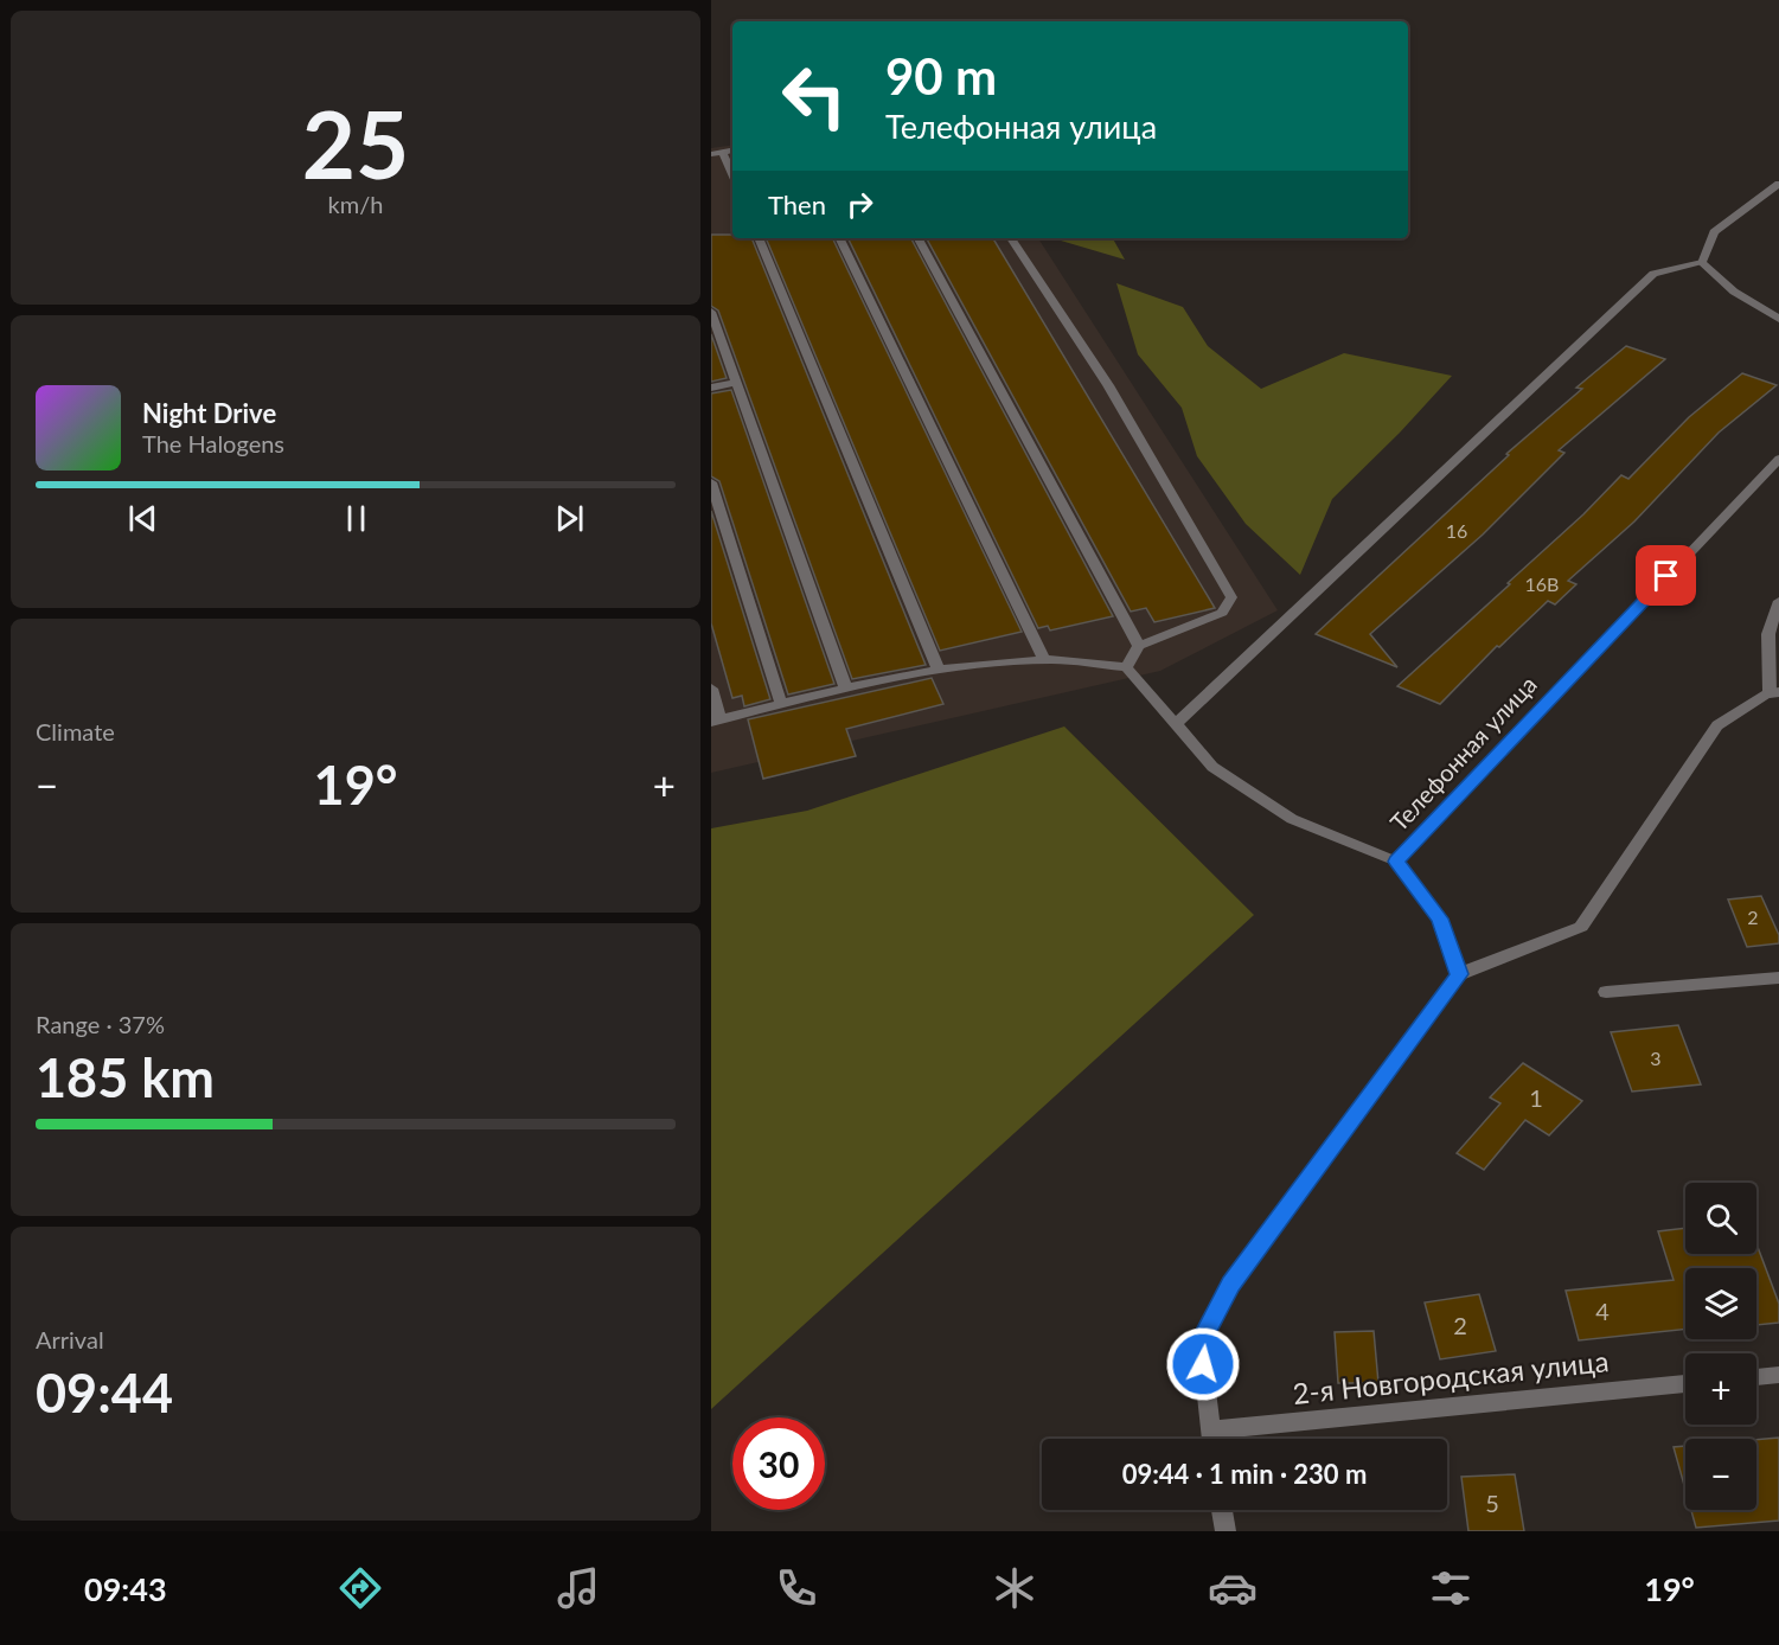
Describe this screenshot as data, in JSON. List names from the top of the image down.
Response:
{
  "streets": {
    "street": ["Телефонная улица", "2-я Новгородская улица"]
  },
  "house_numbers": [
    "16",
    "16В",
    "2",
    "3",
    "1",
    "4",
    "2",
    "5"
  ],
  "page": {
    "tile": [
      ["25", "km/h"],
      "Climate",
      ["Range · 37%", "185 km"],
      ["Arrival", "09:44"]
    ],
    "turn": ["90 m", "Телефонная улица"],
    "then": "Then",
    "song": ["Night Drive", "The Halogens"],
    "heat": ["−", "19°", "+"],
    "map_buttons": ["+", "−"],
    "limit": "30",
    "trip": "09:44 · 1 min · 230 m",
    "tabs": ["09:43", "19°"]
  }
}
